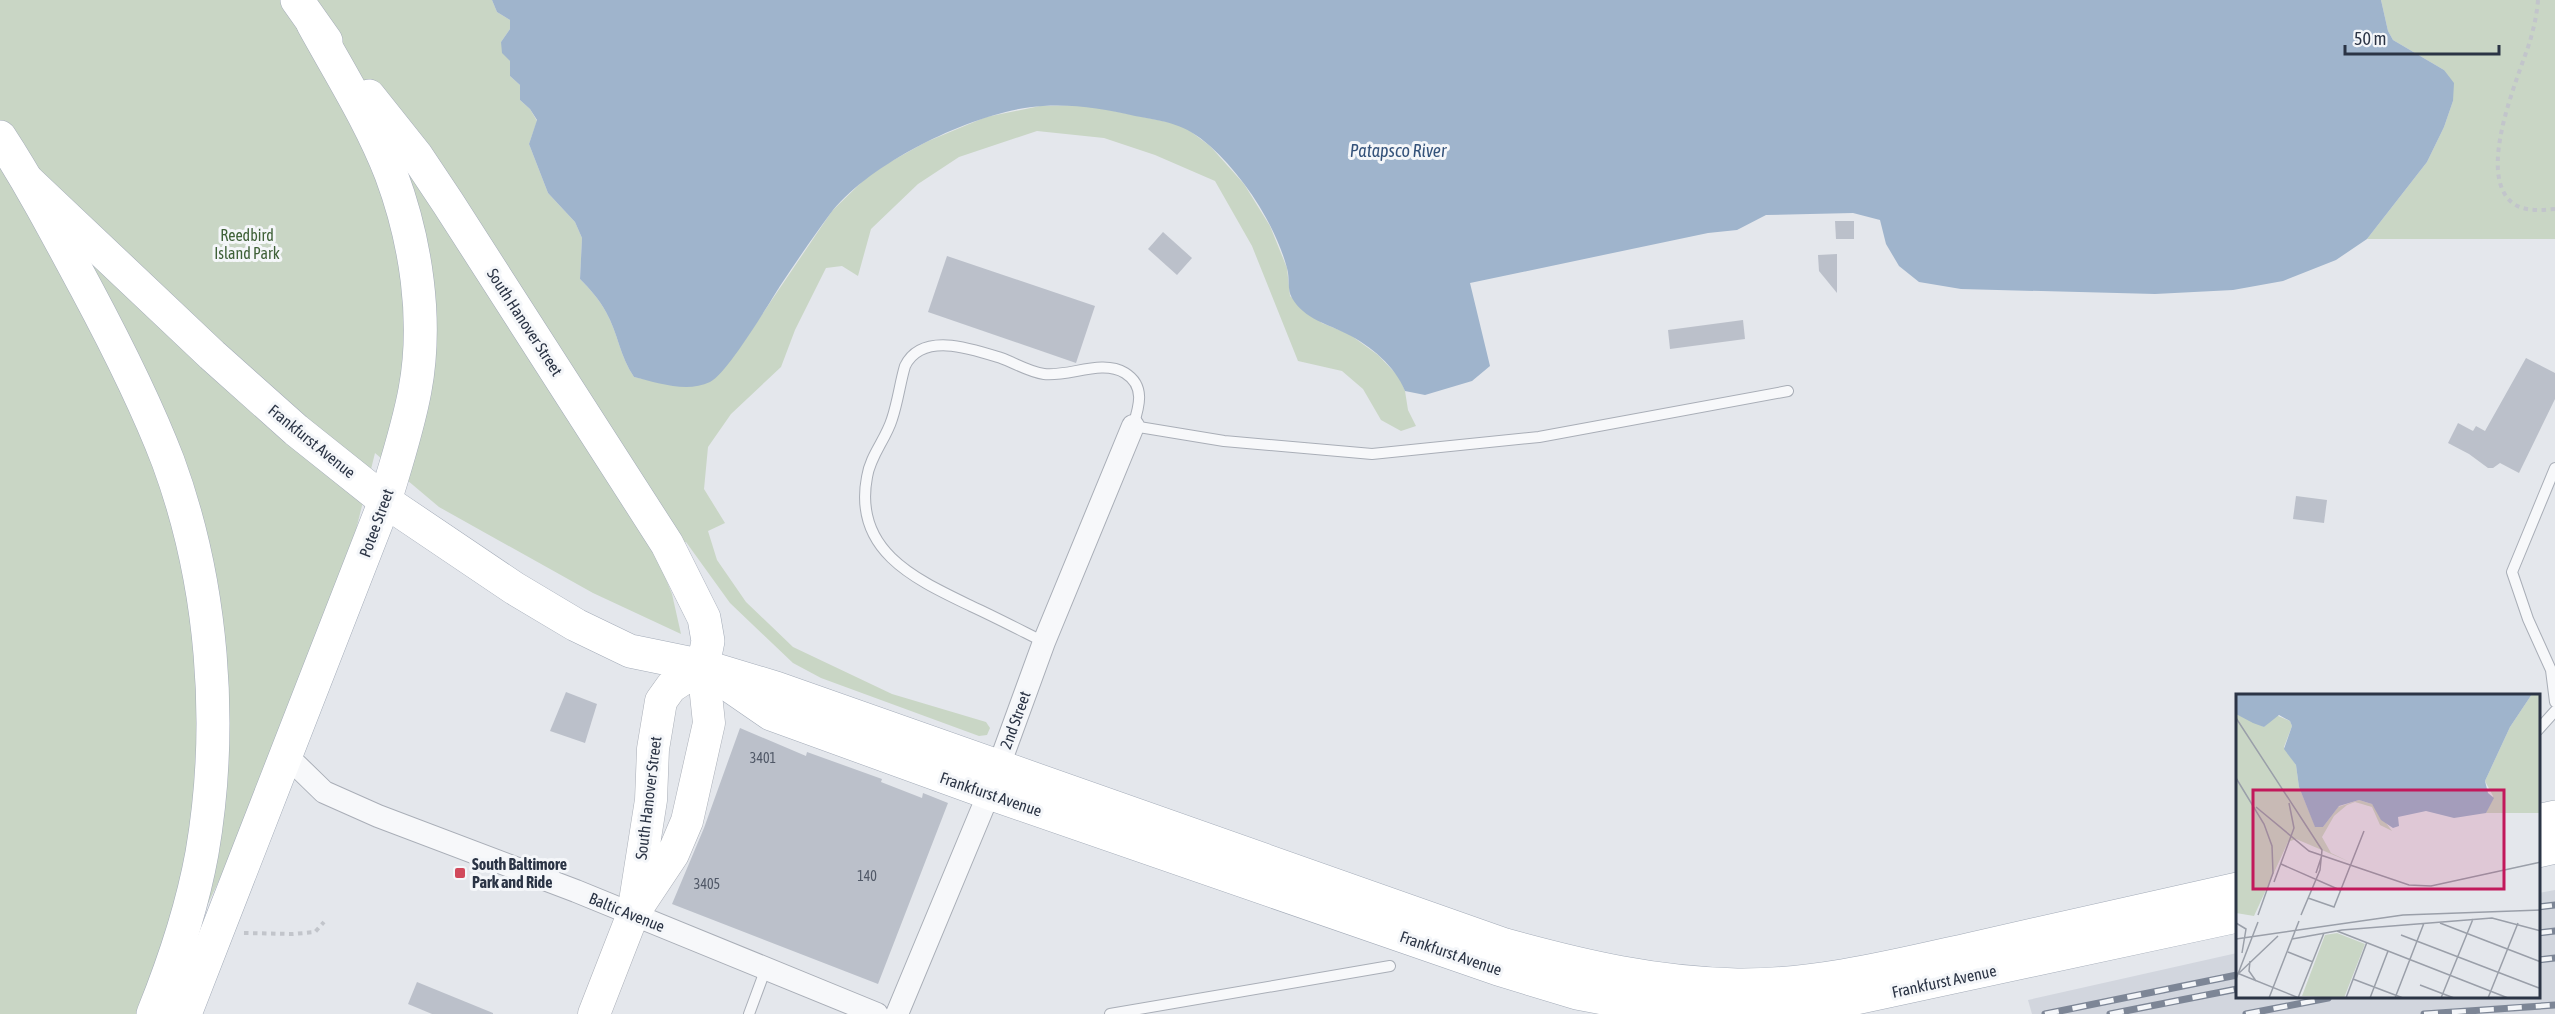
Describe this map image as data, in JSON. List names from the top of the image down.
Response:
{
  "streets": {
    "main road": ["South Hanover Street", "Frankfurst Avenue", "Potee Street"],
    "street": ["2nd Street", "Baltic Avenue"]
  },
  "crossings": [
    ["South Hanover Street", "Frankfurst Avenue"],
    ["South Hanover Street", "Potee Street"],
    ["South Hanover Street", "Baltic Avenue"],
    ["Frankfurst Avenue", "Potee Street"],
    ["Frankfurst Avenue", "2nd Street"],
    ["Potee Street", "Baltic Avenue"]
  ],
  "water": ["Patapsco River"],
  "parks": ["Reedbird Island Park"],
  "places": {
    "transit": ["South Baltimore Park and Ride"]
  },
  "house_numbers": ["3401", "140", "3405"],
  "scale_bar": "50 m"
}
